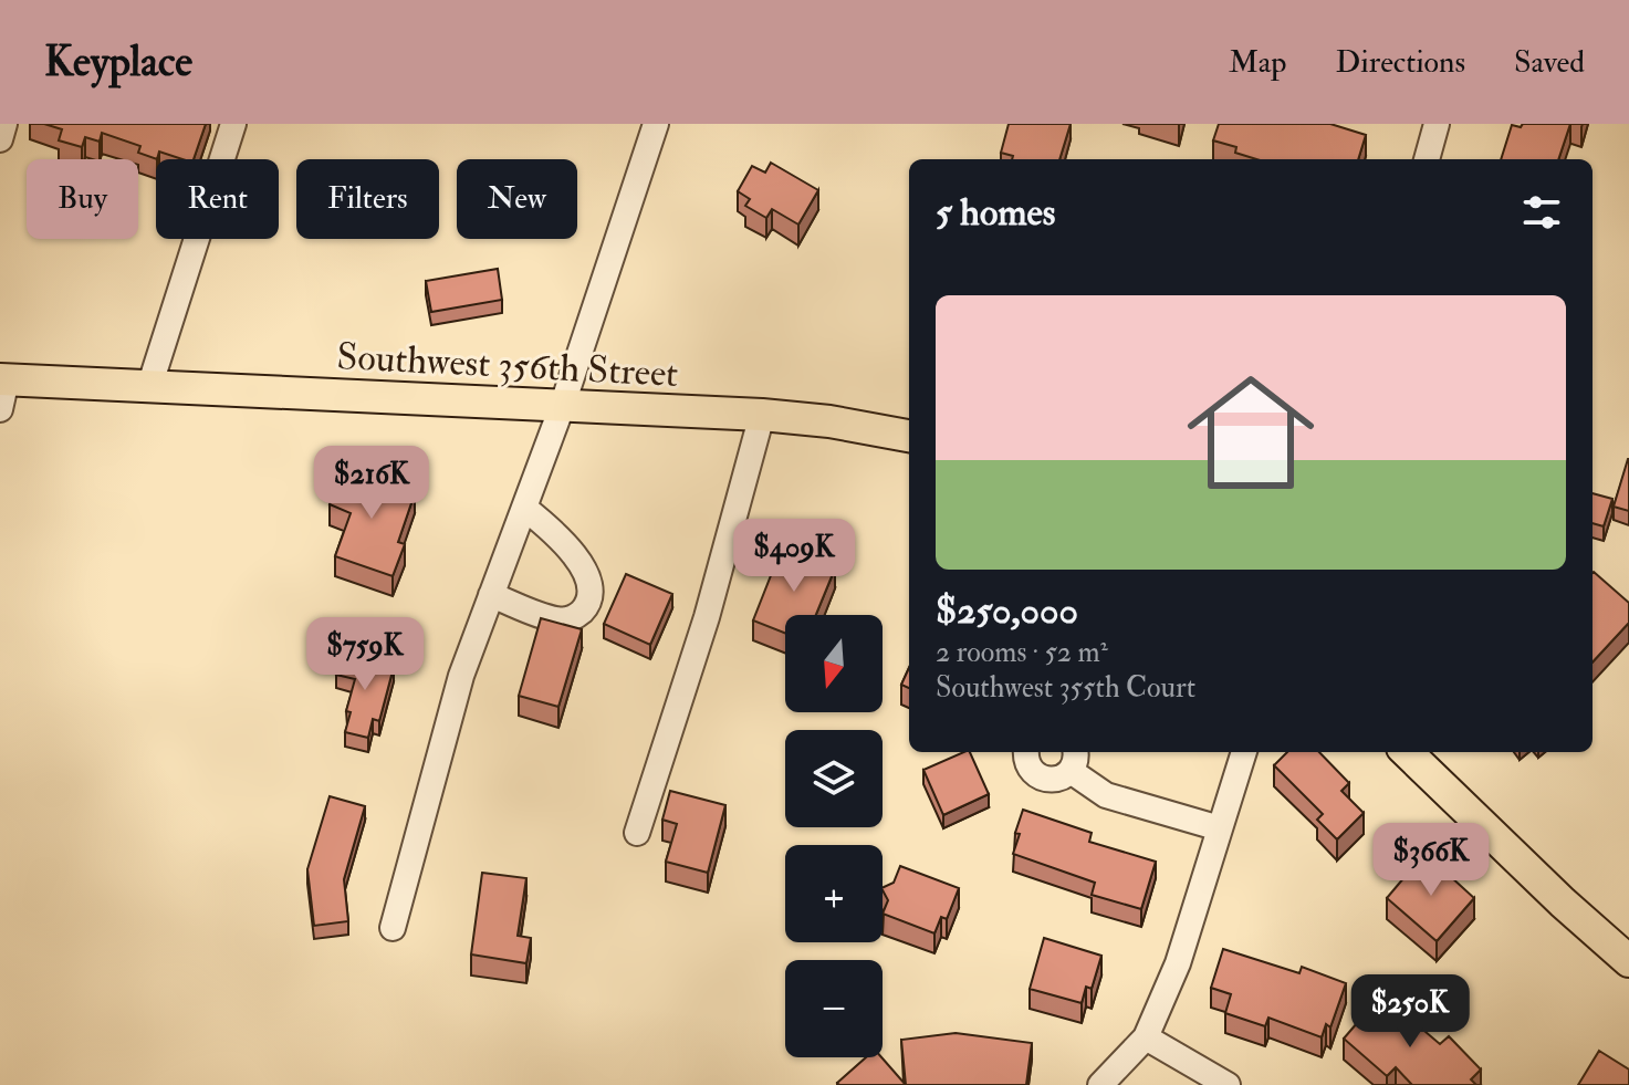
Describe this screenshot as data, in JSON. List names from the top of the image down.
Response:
{
  "streets": {
    "main road": ["Southwest 356th Street"]
  },
  "north": "bottom",
  "page": {
    "header": "Keyplace",
    "nav": ["Map", "Directions", "Saved"],
    "chip": [
      "Buy",
      "Rent",
      "Filters",
      "New"
    ],
    "heading": "5 homes",
    "list": [
      {
        "name": "$250,000",
        "note": "2 rooms · 52 m² · Southwest 355th Court"
      }
    ],
    "price": [
      "$216K",
      "$409K",
      "$759K",
      "$366K",
      "$250K"
    ],
    "map_buttons": ["+", "−"]
  }
}
